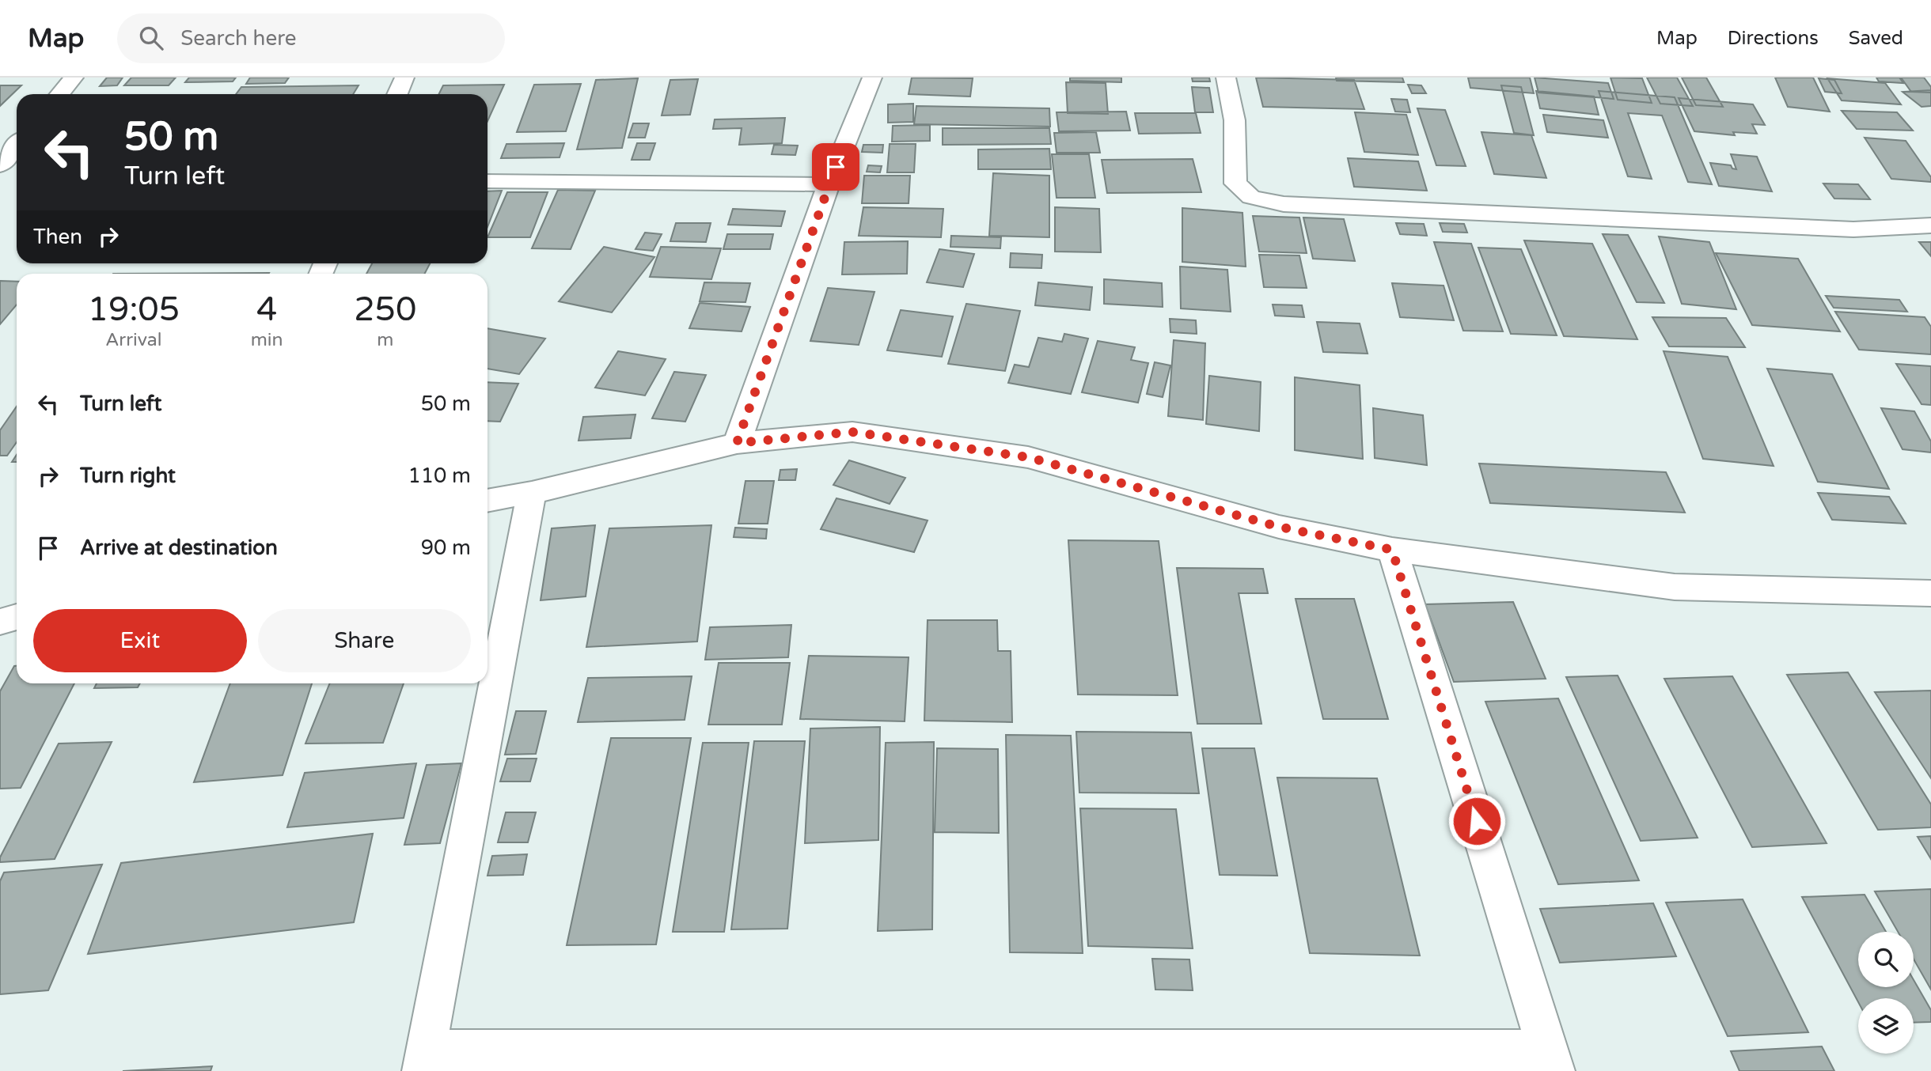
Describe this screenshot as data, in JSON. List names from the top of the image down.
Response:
{
  "page": {
    "header": "Map",
    "search": "Search here",
    "nav": ["Map", "Directions", "Saved"],
    "turn": ["50 m", "Turn left"],
    "then": "Then",
    "eta": [
      "19:05",
      "Arrival",
      "4",
      "min",
      "250",
      "m"
    ],
    "list": [
      {
        "name": "Turn left",
        "value": "50 m"
      },
      {
        "name": "Turn right",
        "value": "110 m"
      },
      {
        "name": "Arrive at destination",
        "value": "90 m"
      }
    ],
    "buttons": ["Exit", "Share"]
  }
}
